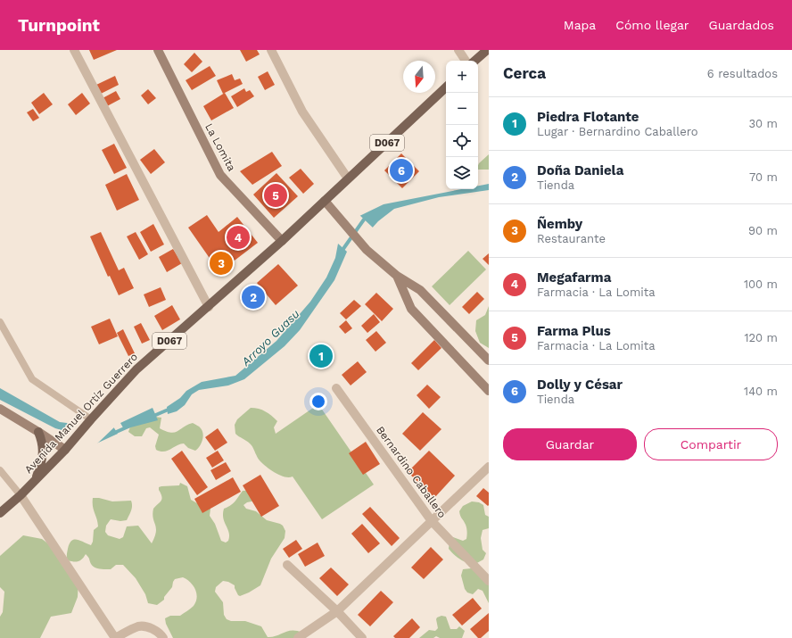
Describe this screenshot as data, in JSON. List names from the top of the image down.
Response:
{
  "streets": {
    "main road": ["D067", "Avenida Manuel Ortíz Guerrero"],
    "street": ["La Lomita", "Bernardino Caballero"]
  },
  "crossings": [
    ["La Lomita", "Avenida Manuel Ortíz Guerrero"]
  ],
  "water": ["Arroyo Guasu"],
  "north": "bottom",
  "page": {
    "header": "Turnpoint",
    "nav": ["Mapa", "Cómo llegar", "Guardados"],
    "heading": ["Cerca", "6 resultados"],
    "map_buttons": ["+", "−"],
    "list": [
      {
        "mark": "1",
        "name": "Piedra Flotante",
        "note": "Lugar · Bernardino Caballero",
        "value": "30 m"
      },
      {
        "mark": "2",
        "name": "Doña Daniela",
        "note": "Tienda",
        "value": "70 m"
      },
      {
        "mark": "3",
        "name": "Ñemby",
        "note": "Restaurante",
        "value": "90 m"
      },
      {
        "mark": "4",
        "name": "Megafarma",
        "note": "Farmacia · La Lomita",
        "value": "100 m"
      },
      {
        "mark": "5",
        "name": "Farma Plus",
        "note": "Farmacia · La Lomita",
        "value": "120 m"
      },
      {
        "mark": "6",
        "name": "Dolly y César",
        "note": "Tienda",
        "value": "140 m"
      }
    ],
    "pins": [
      "6",
      "5",
      "4",
      "3",
      "2",
      "1"
    ],
    "buttons": ["Guardar", "Compartir"]
  }
}
